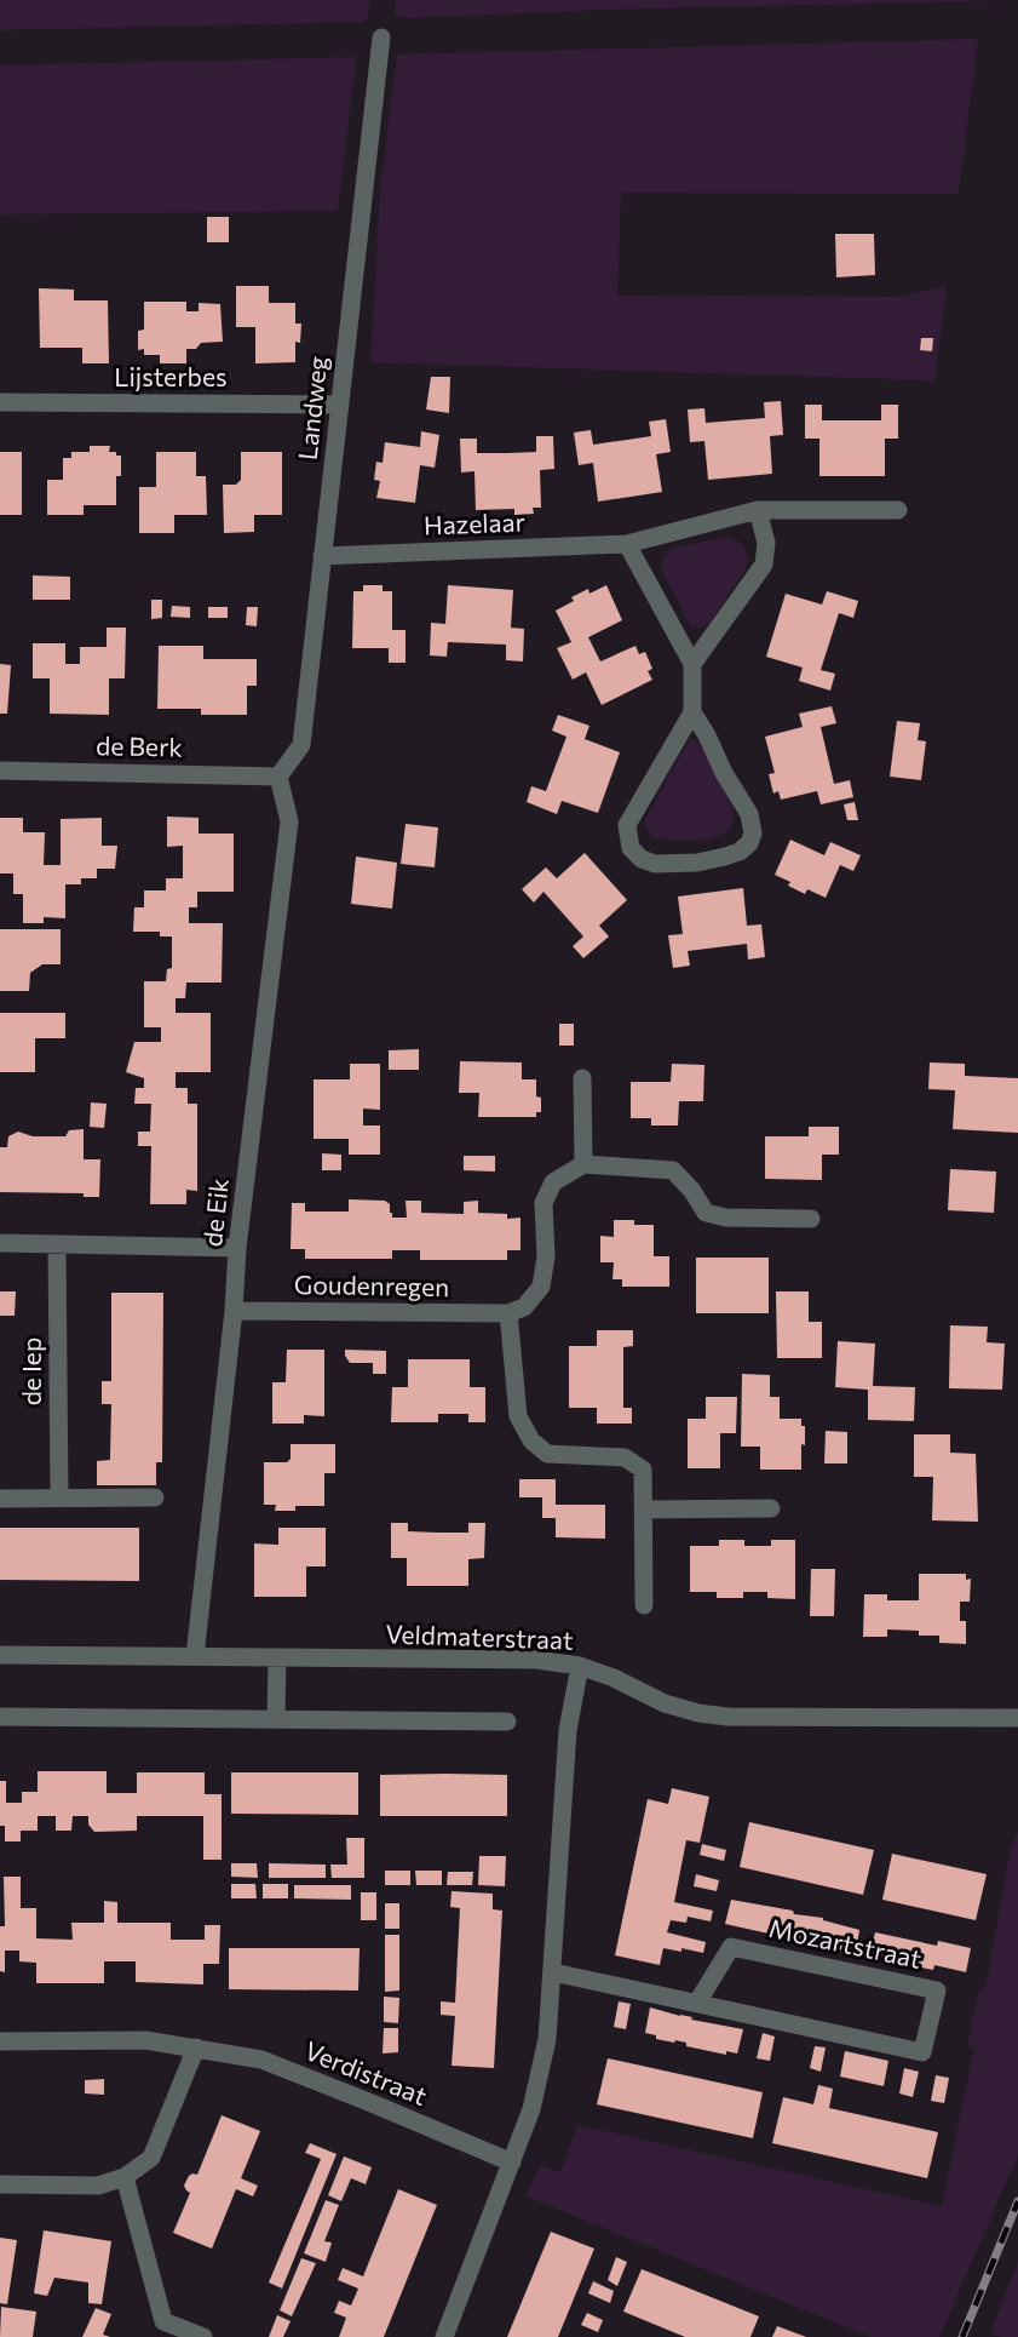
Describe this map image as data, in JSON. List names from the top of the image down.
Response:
{
  "streets": {
    "street": [
      "Lijsterbes",
      "Landweg",
      "Hazelaar",
      "de Berk",
      "de Eik",
      "Goudenregen",
      "de Iep",
      "Veldmaterstraat",
      "Mozartstraat",
      "Verdistraat"
    ]
  },
  "crossings": [
    ["Lijsterbes", "Landweg"],
    ["Landweg", "Hazelaar"],
    ["Landweg", "de Berk"],
    ["Landweg", "de Eik"],
    ["de Berk", "de Eik"],
    ["de Eik", "Goudenregen"],
    ["de Eik", "Veldmaterstraat"]
  ]
}
